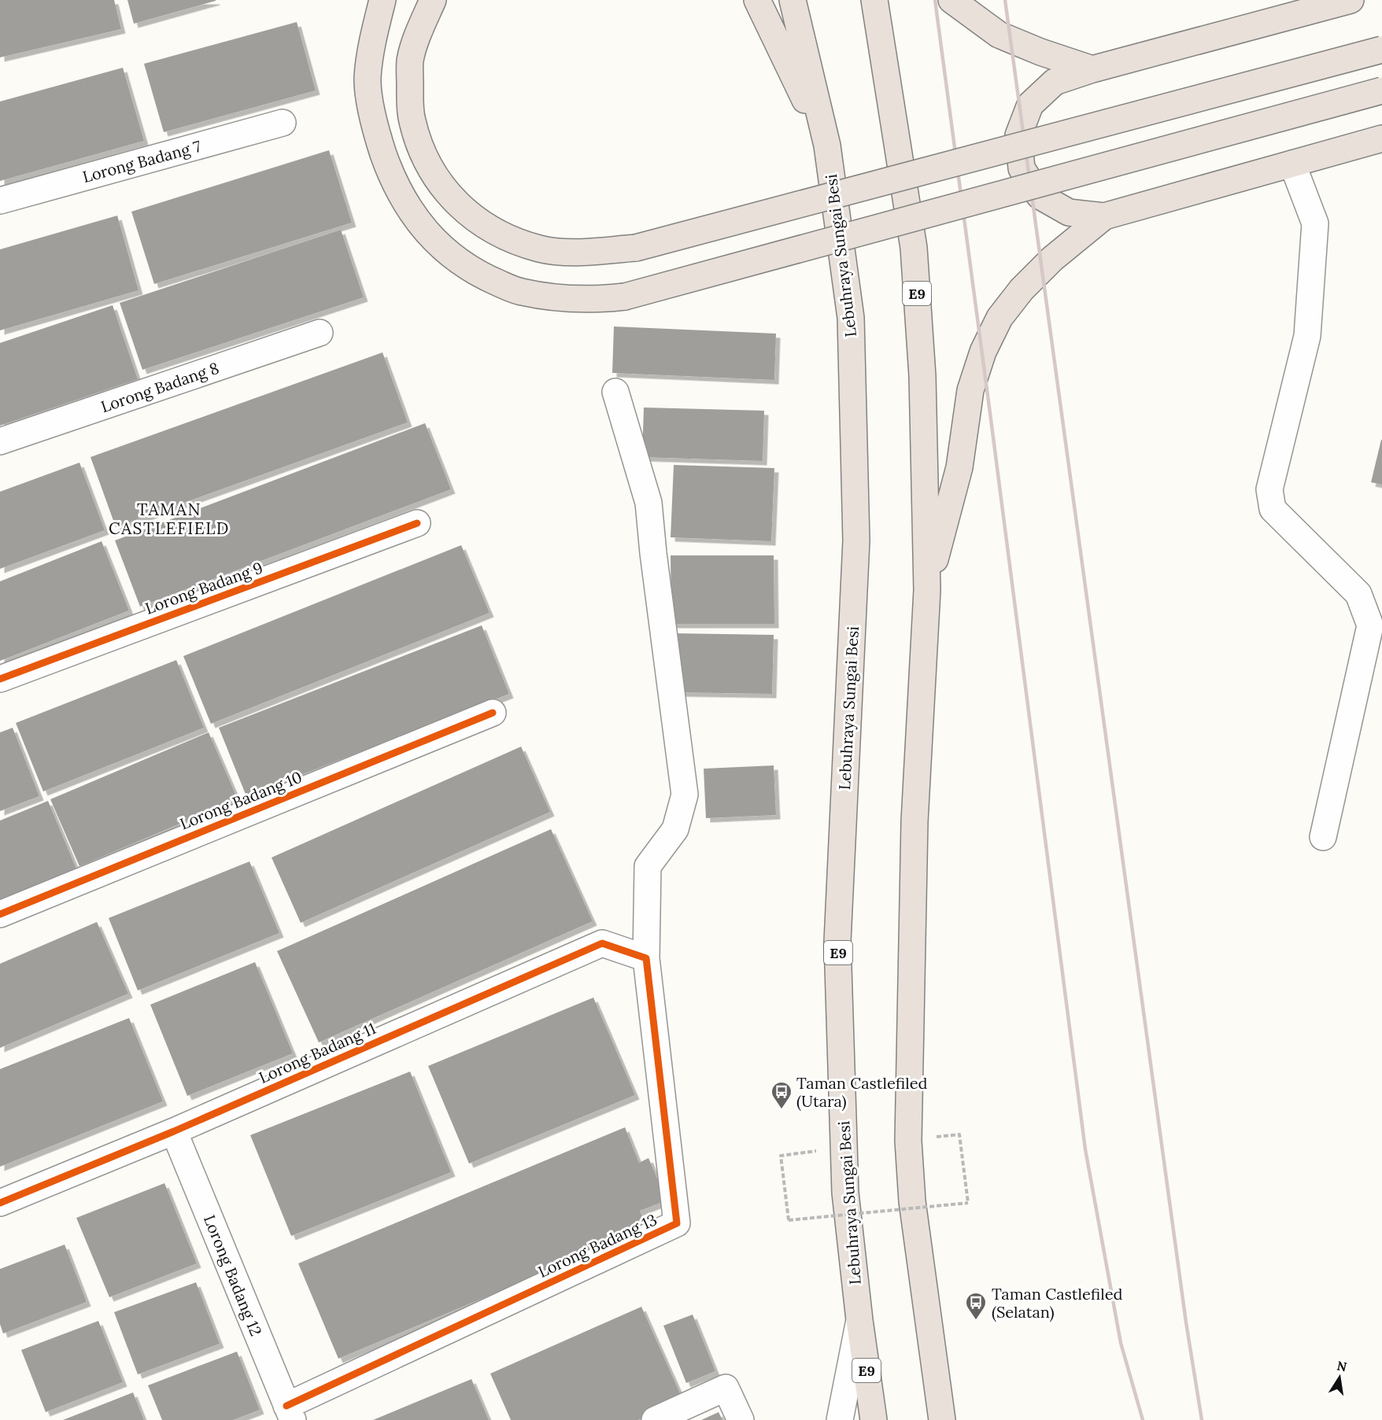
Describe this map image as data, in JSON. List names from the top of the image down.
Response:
{
  "streets": {
    "highway": ["Lebuhraya Sungai Besi", "E9"],
    "street": [
      "Lorong Badang 7",
      "Lorong Badang 8",
      "Lorong Badang 9",
      "Lorong Badang 10",
      "Lorong Badang 11",
      "Lorong Badang 13",
      "Lorong Badang 12"
    ]
  },
  "crossings": [
    ["Lorong Badang 11", "Lorong Badang 13"],
    ["Lorong Badang 11", "Lorong Badang 12"],
    ["Lorong Badang 13", "Lorong Badang 12"]
  ],
  "districts": ["TAMAN CASTLEFIELD"],
  "places": {
    "bus stop": ["Taman Castlefiled (Utara)", "Taman Castlefiled (Selatan)"]
  },
  "north": "top"
}
